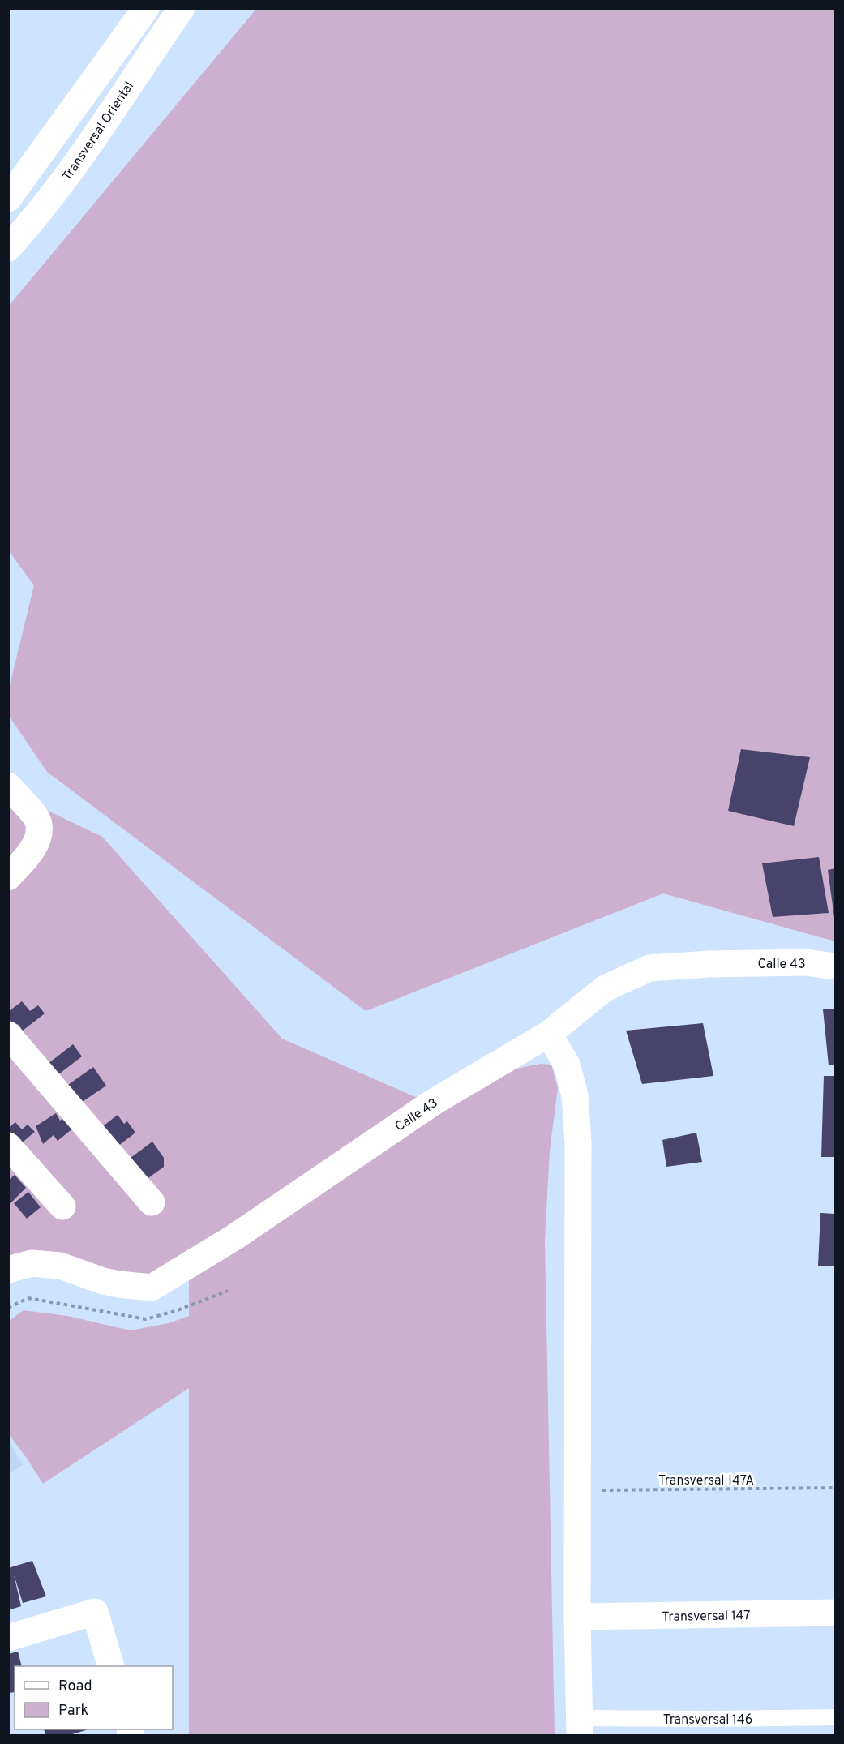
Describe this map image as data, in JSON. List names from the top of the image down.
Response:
{
  "streets": {
    "street": ["Transversal Oriental", "Calle 43", "Transversal 147"],
    "lane": ["Transversal 146"],
    "path": ["Transversal 147A"]
  },
  "legend": ["Road", "Park"]
}
